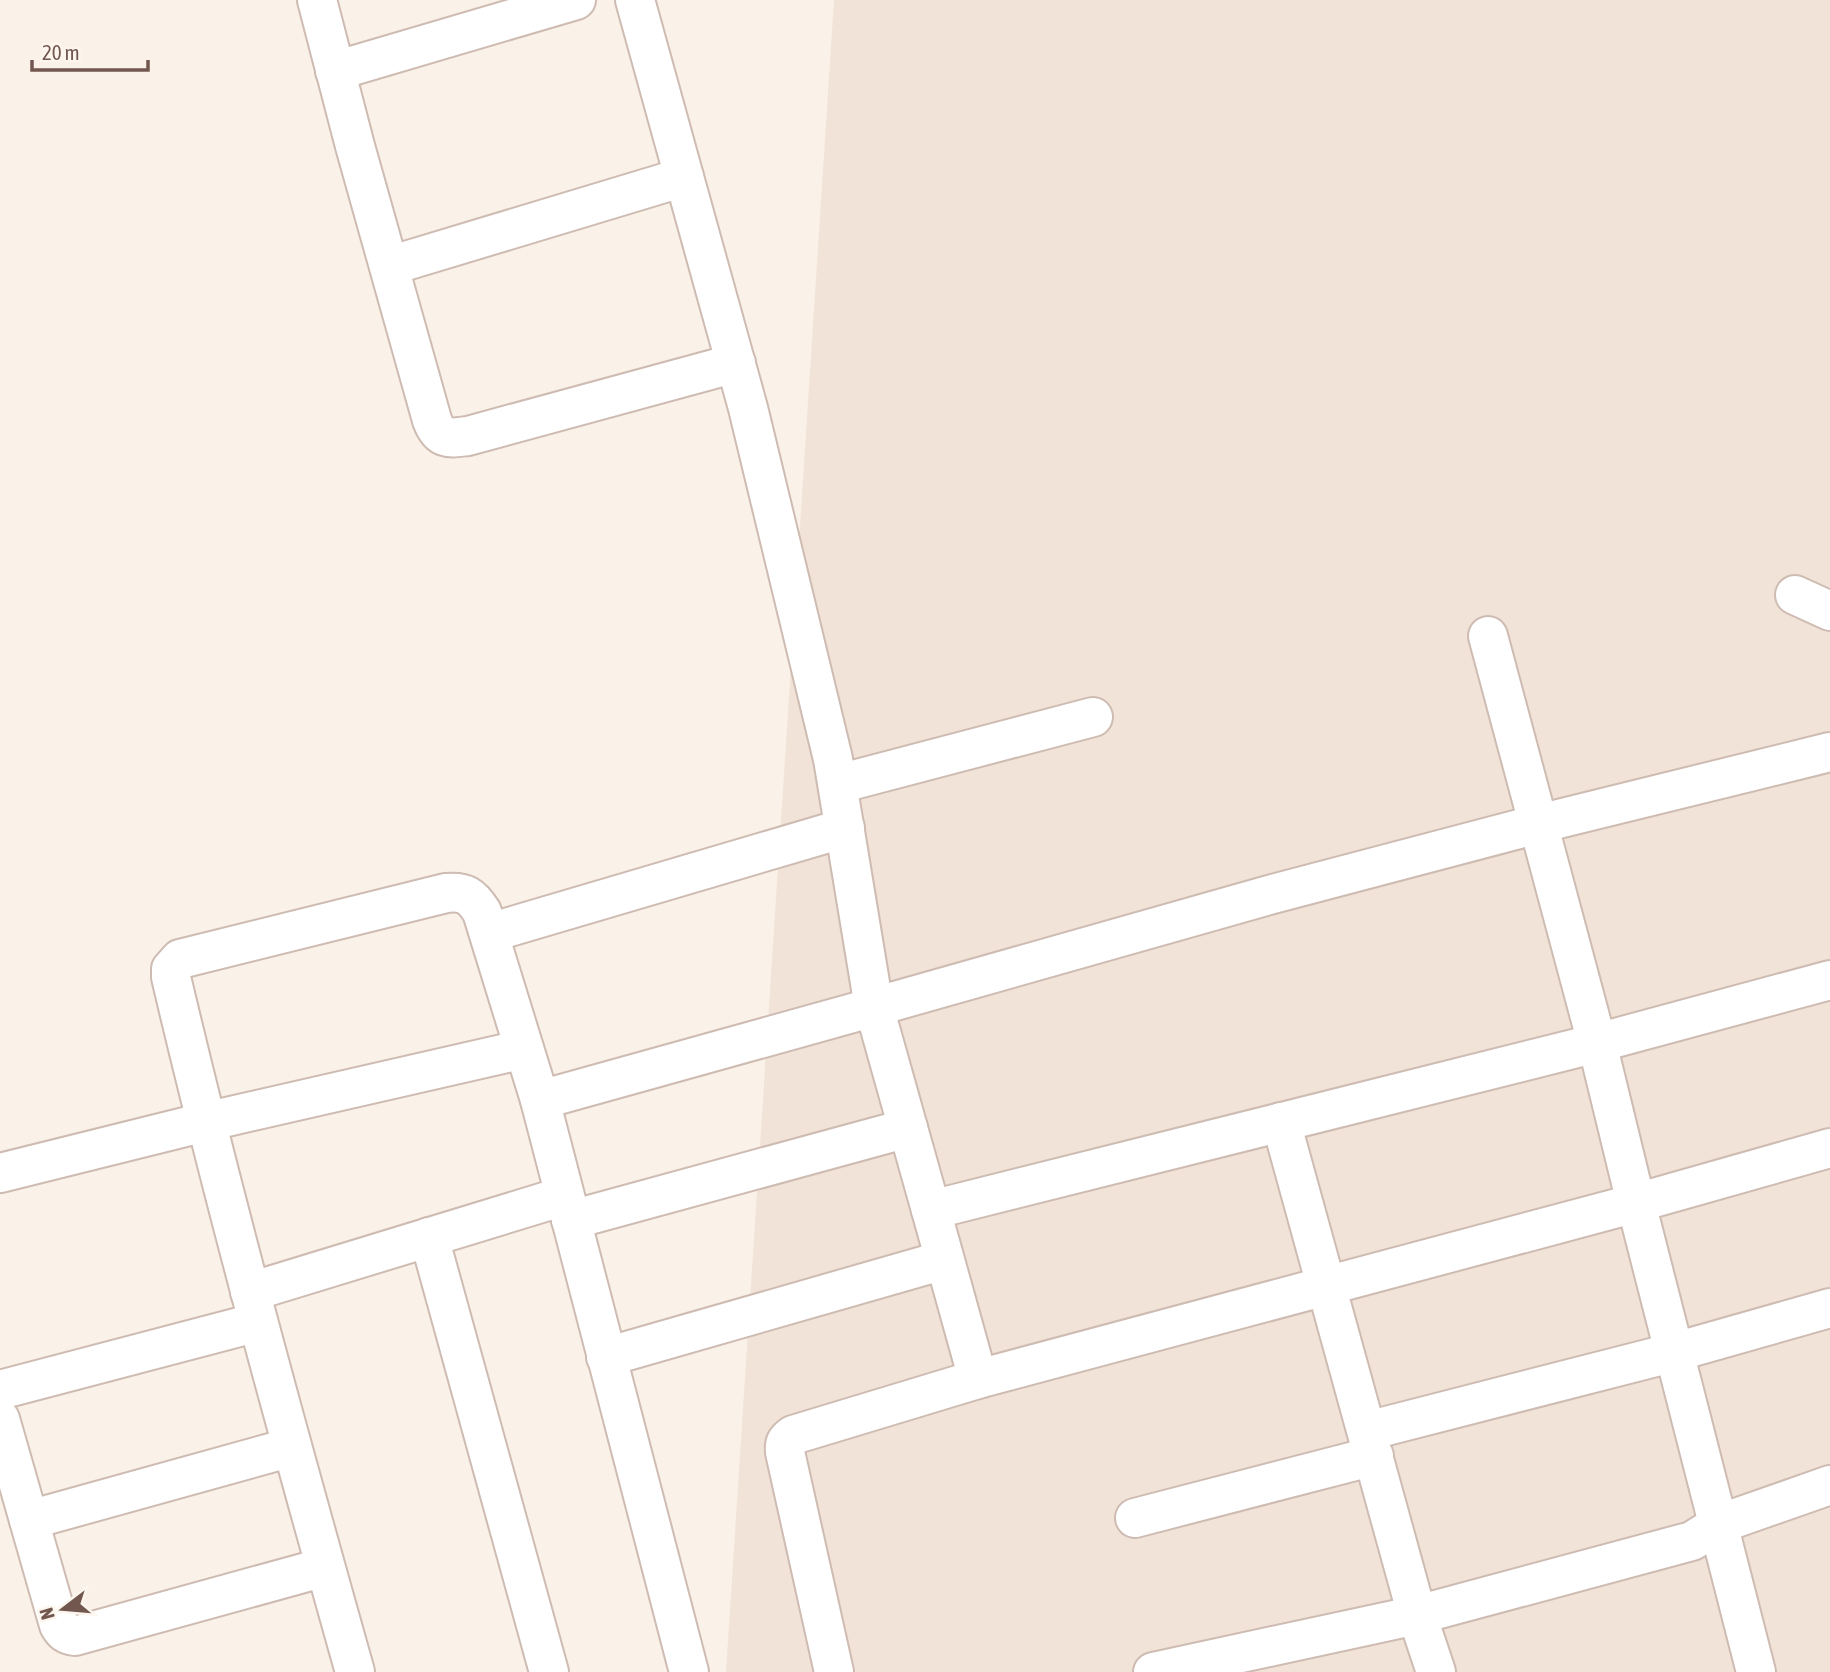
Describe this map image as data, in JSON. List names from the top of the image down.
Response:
{
  "scale_bar": "20 m",
  "north": "left"
}
